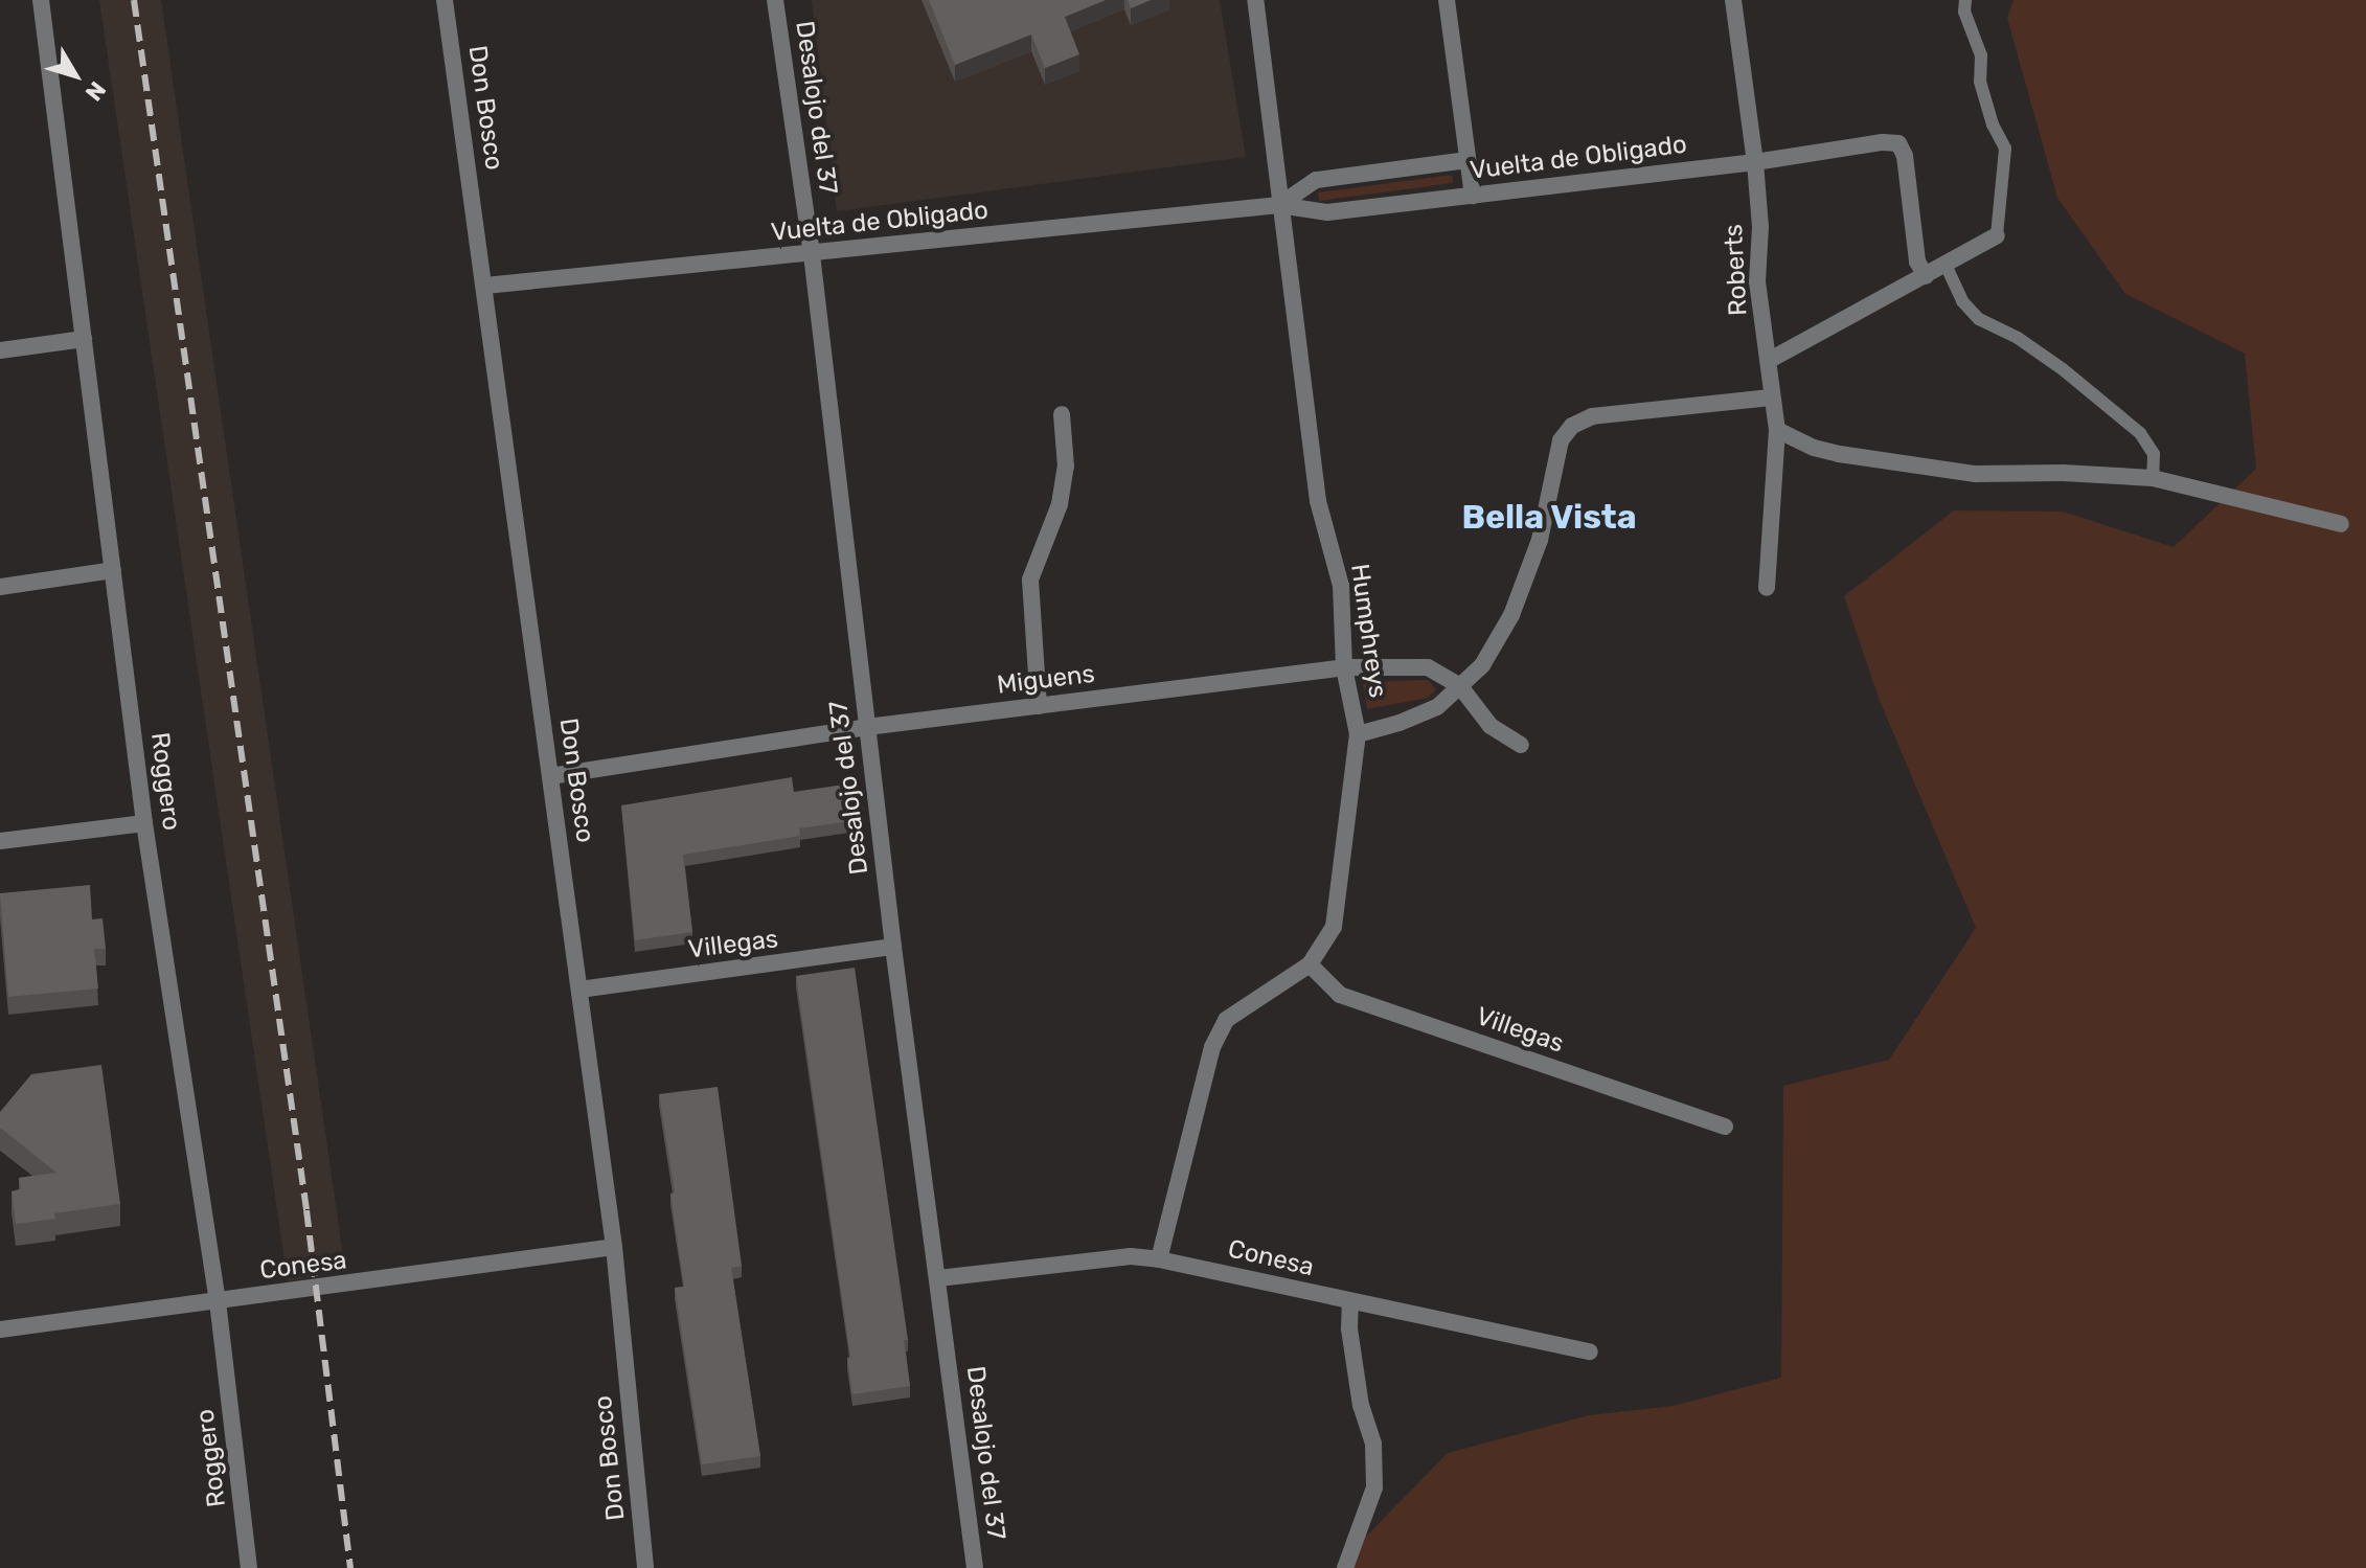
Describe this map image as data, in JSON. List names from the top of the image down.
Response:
{
  "streets": {
    "street": [
      "Don Bosco",
      "Desalojo del 37",
      "Vuelta de Obligado",
      "Roberts",
      "Humphreys",
      "Miguens",
      "Roggero",
      "Villegas",
      "Conesa"
    ]
  },
  "crossings": [
    ["Don Bosco", "Vuelta de Obligado"],
    ["Don Bosco", "Miguens"],
    ["Don Bosco", "Villegas"],
    ["Don Bosco", "Conesa"],
    ["Desalojo del 37", "Vuelta de Obligado"],
    ["Desalojo del 37", "Miguens"],
    ["Desalojo del 37", "Villegas"],
    ["Desalojo del 37", "Conesa"],
    ["Vuelta de Obligado", "Roberts"],
    ["Vuelta de Obligado", "Humphreys"],
    ["Humphreys", "Miguens"],
    ["Humphreys", "Villegas"],
    ["Humphreys", "Conesa"],
    ["Roggero", "Conesa"]
  ],
  "districts": ["Bella Vista"],
  "north": "bottom right"
}
